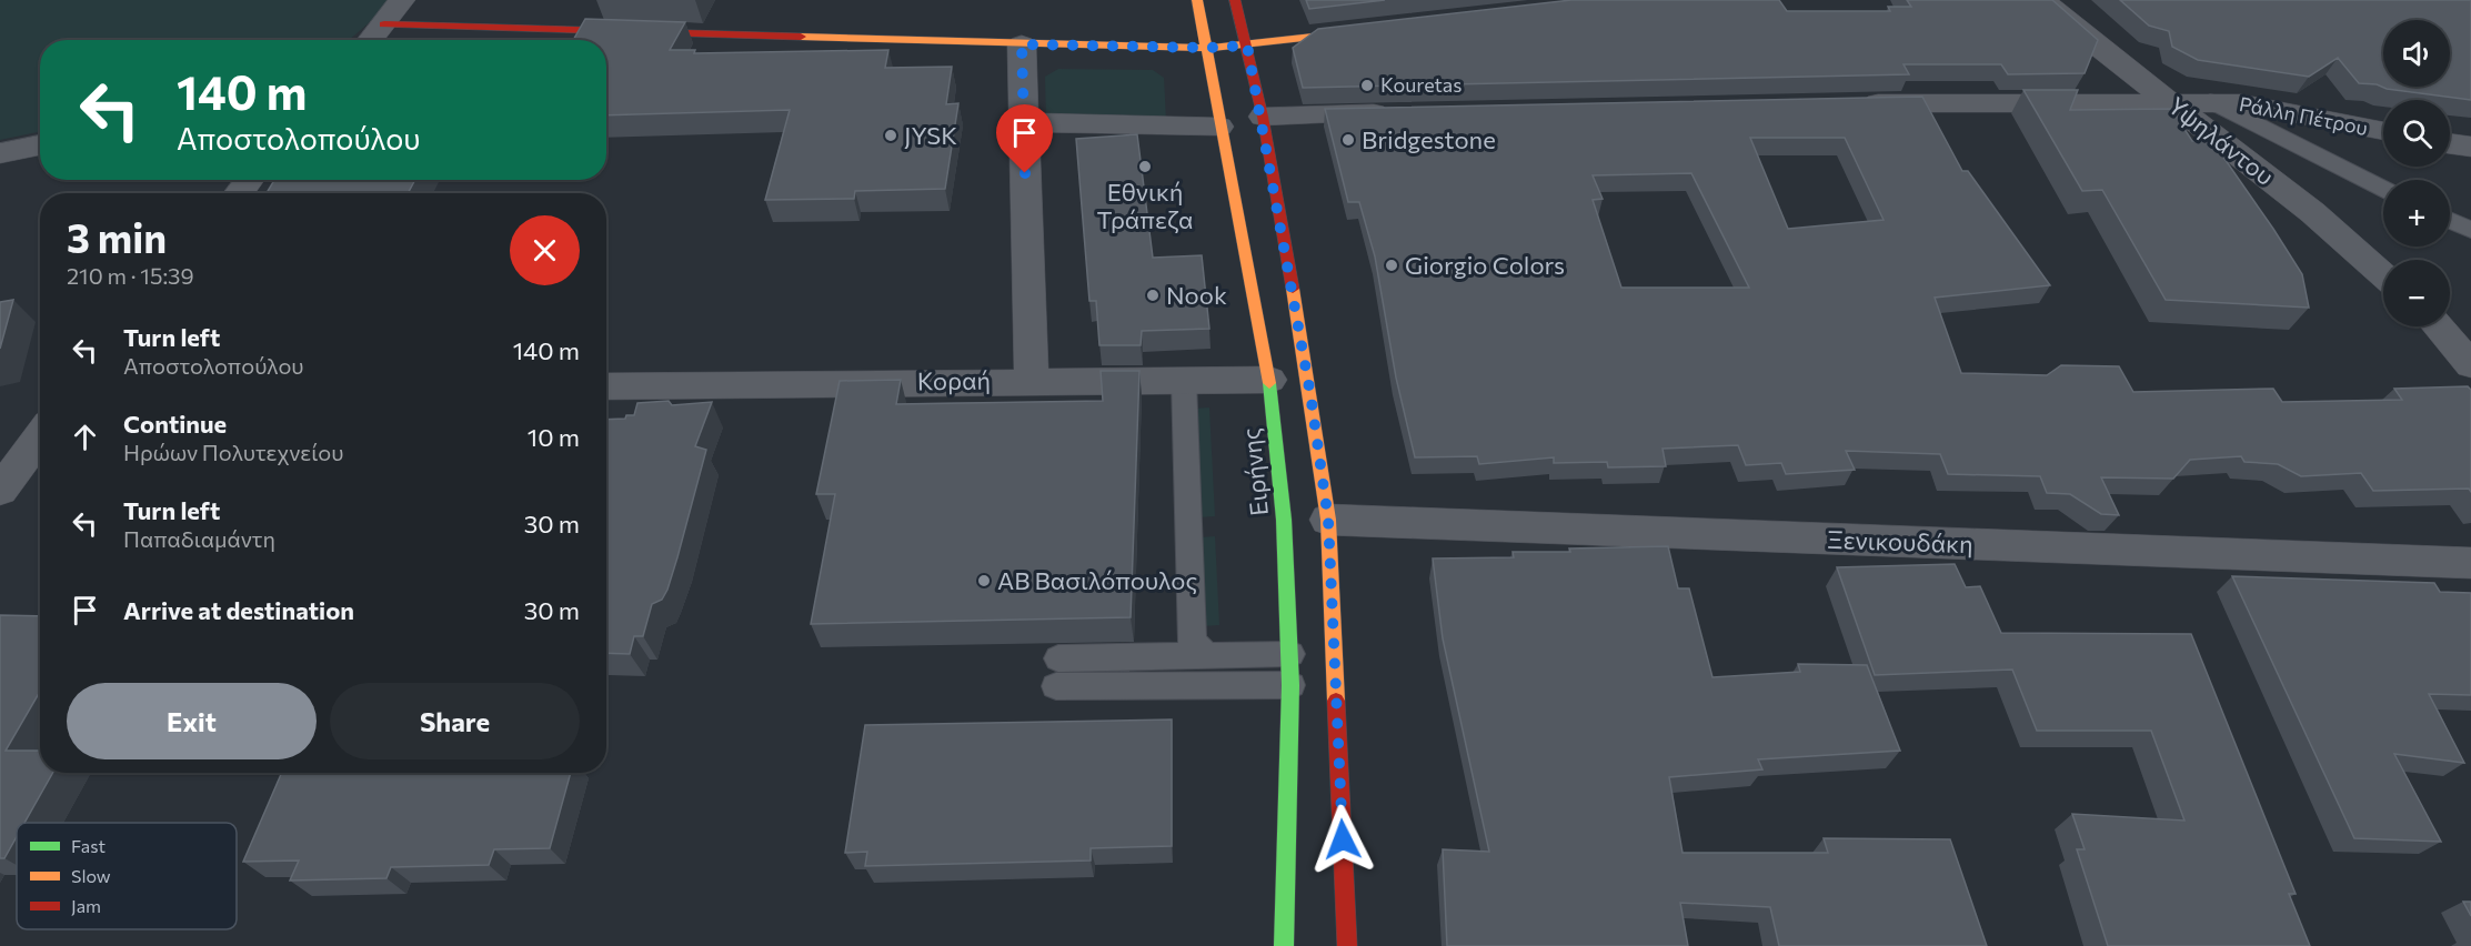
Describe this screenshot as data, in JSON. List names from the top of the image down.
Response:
{
  "streets": {
    "main road": ["Ειρήνης"],
    "street": [
      "Ράλλη Πέτρου",
      "Υψηλάντου",
      "Κοραή",
      "Ξενικουδάκη"
    ]
  },
  "crossings": [
    ["Ράλλη Πέτρου", "Υψηλάντου"],
    ["Κοραή", "Ειρήνης"]
  ],
  "places": [
    "Kouretas",
    "JYSK",
    "Bridgestone",
    "Εθνική Τράπεζα",
    "Giorgio Colors",
    "Nook",
    "ΑΒ Βασιλόπουλος"
  ],
  "legend": ["Fast", "Slow", "Jam"],
  "page": {
    "map_buttons": ["+", "−"],
    "turn": ["140 m", "Αποστολοπούλου"],
    "heading": ["3 min", "210 m · 15:39"],
    "list": [
      {
        "name": "Turn left",
        "note": "Αποστολοπούλου",
        "value": "140 m"
      },
      {
        "name": "Continue",
        "note": "Ηρώων Πολυτεχνείου",
        "value": "10 m"
      },
      {
        "name": "Turn left",
        "note": "Παπαδιαμάντη",
        "value": "30 m"
      },
      {
        "name": "Arrive at destination",
        "value": "30 m"
      }
    ],
    "buttons": ["Exit", "Share"]
  }
}
